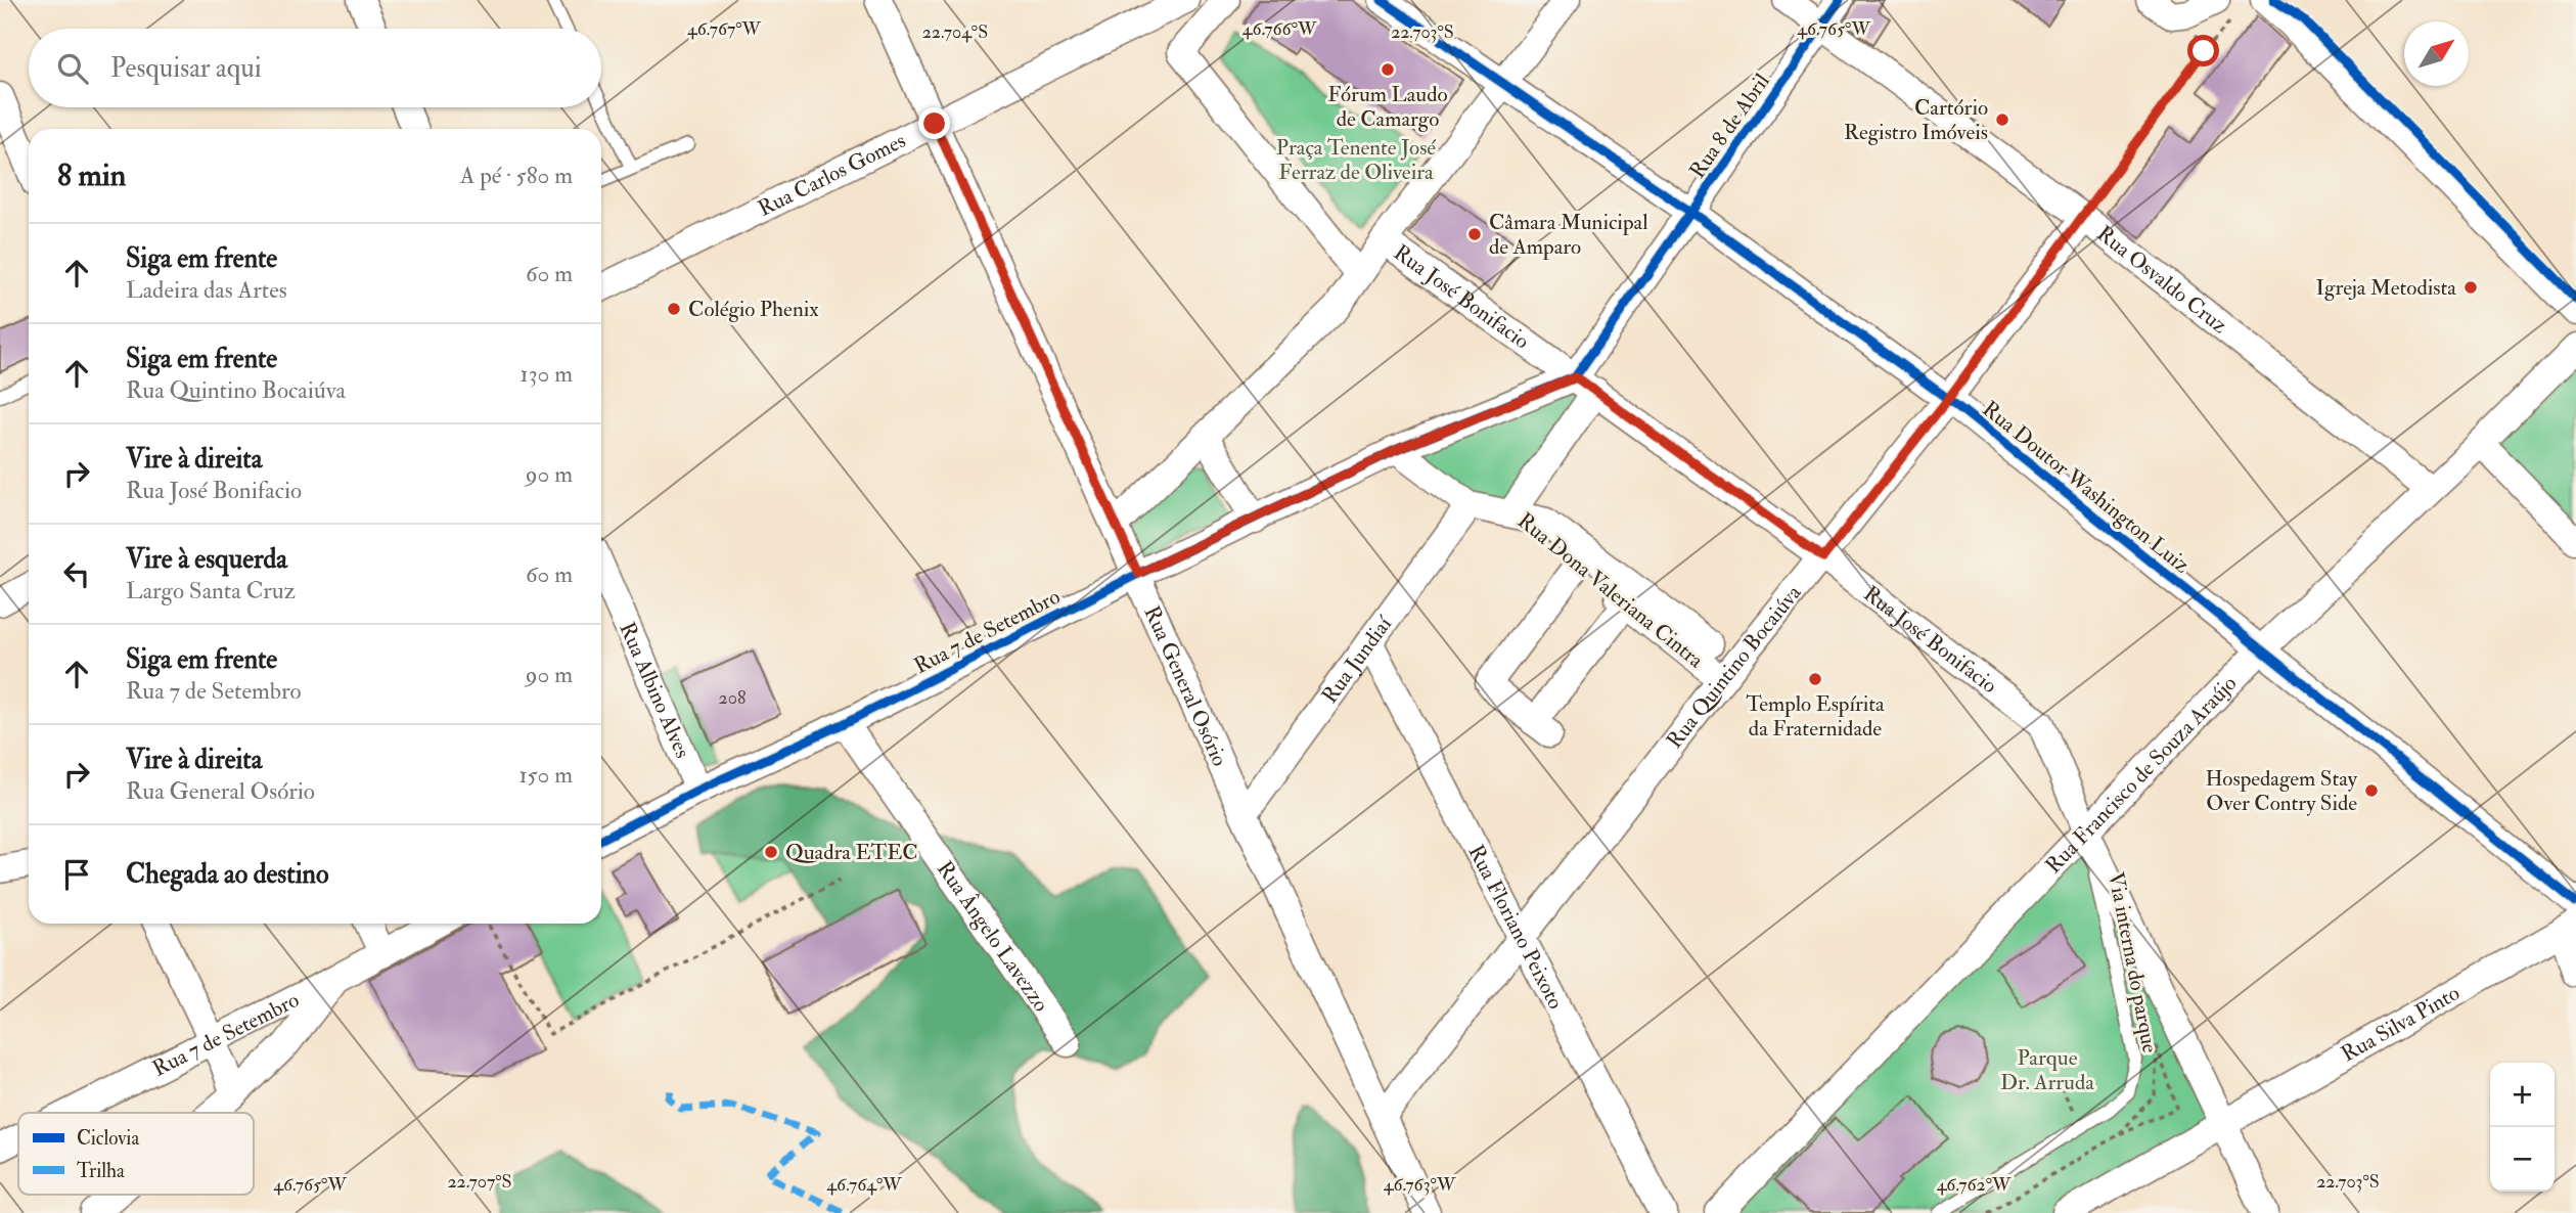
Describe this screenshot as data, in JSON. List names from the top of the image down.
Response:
{
  "streets": {
    "street": [
      "Rua 8 de Abril",
      "Rua Carlos Gomes",
      "Rua Osvaldo Cruz",
      "Rua José Bonifacio",
      "Rua Doutor Washington Luiz",
      "Rua Dona Valeriana Cintra",
      "Rua 7 de Setembro",
      "Rua Jundiaí",
      "Rua Quintino Bocaiúva",
      "Rua General Osório",
      "Rua Albino Alves",
      "Rua Francisco de Souza Araújo",
      "Rua Floriano Peixoto",
      "Rua Ângelo Lavezzo",
      "Rua Silva Pinto"
    ],
    "lane": ["Via interna do parque"]
  },
  "crossings": [
    ["Rua 8 de Abril", "Rua Osvaldo Cruz"],
    ["Rua 8 de Abril", "Rua José Bonifacio"],
    ["Rua 8 de Abril", "Rua Doutor Washington Luiz"],
    ["Rua 8 de Abril", "Rua Dona Valeriana Cintra"],
    ["Rua 8 de Abril", "Rua 7 de Setembro"],
    ["Rua Carlos Gomes", "Rua General Osório"],
    ["Rua Osvaldo Cruz", "Rua Quintino Bocaiúva"],
    ["Rua Osvaldo Cruz", "Rua Francisco de Souza Araújo"],
    ["Rua José Bonifacio", "Rua 7 de Setembro"],
    ["Rua José Bonifacio", "Rua Quintino Bocaiúva"],
    ["Rua José Bonifacio", "Rua Francisco de Souza Araújo"],
    ["Rua José Bonifacio", "Via interna do parque"],
    ["Rua José Bonifacio", "Rua Silva Pinto"],
    ["Rua Doutor Washington Luiz", "Rua Quintino Bocaiúva"],
    ["Rua Doutor Washington Luiz", "Rua Francisco de Souza Araújo"],
    ["Rua Dona Valeriana Cintra", "Rua Quintino Bocaiúva"],
    ["Rua 7 de Setembro", "Rua General Osório"],
    ["Rua 7 de Setembro", "Rua Albino Alves"],
    ["Rua 7 de Setembro", "Rua Ângelo Lavezzo"],
    ["Rua Jundiaí", "Rua General Osório"],
    ["Rua Jundiaí", "Rua Floriano Peixoto"],
    ["Rua Quintino Bocaiúva", "Rua General Osório"],
    ["Rua Quintino Bocaiúva", "Rua Floriano Peixoto"],
    ["Rua Francisco de Souza Araújo", "Via interna do parque"]
  ],
  "parks": ["Praça Tenente José Ferraz de Oliveira", "Parque Dr. Arruda"],
  "places": [
    "Fórum Laudo de Camargo",
    "Cartório Registro Imóveis",
    "Câmara Municipal de Amparo",
    "Igreja Metodista",
    "Colégio Phenix",
    "Templo Espírita da Fraternidade",
    "Hospedagem Stay Over Contry Side",
    "Quadra ETEC"
  ],
  "house_numbers": ["208"],
  "legend": ["Ciclovia", "Trilha"],
  "north": "top right",
  "page": {
    "search": "Pesquisar aqui",
    "heading": ["8 min", "A pé · 580 m"],
    "list": [
      ["Siga em frente", "Ladeira das Artes", "60 m"],
      ["Siga em frente", "Rua Quintino Bocaiúva", "130 m"],
      ["Vire à direita", "Rua José Bonifacio", "90 m"],
      ["Vire à esquerda", "Largo Santa Cruz", "60 m"],
      ["Siga em frente", "Rua 7 de Setembro", "90 m"],
      ["Vire à direita", "Rua General Osório", "150 m"],
      "Chegada ao destino"
    ],
    "map_buttons": ["+", "−"]
  },
  "coordinates": [
    "46.767°W",
    "46.766°W",
    "46.765°W",
    "22.703°S",
    "22.704°S",
    "22.707°S",
    "46.764°W",
    "46.763°W",
    "46.762°W"
  ]
}
